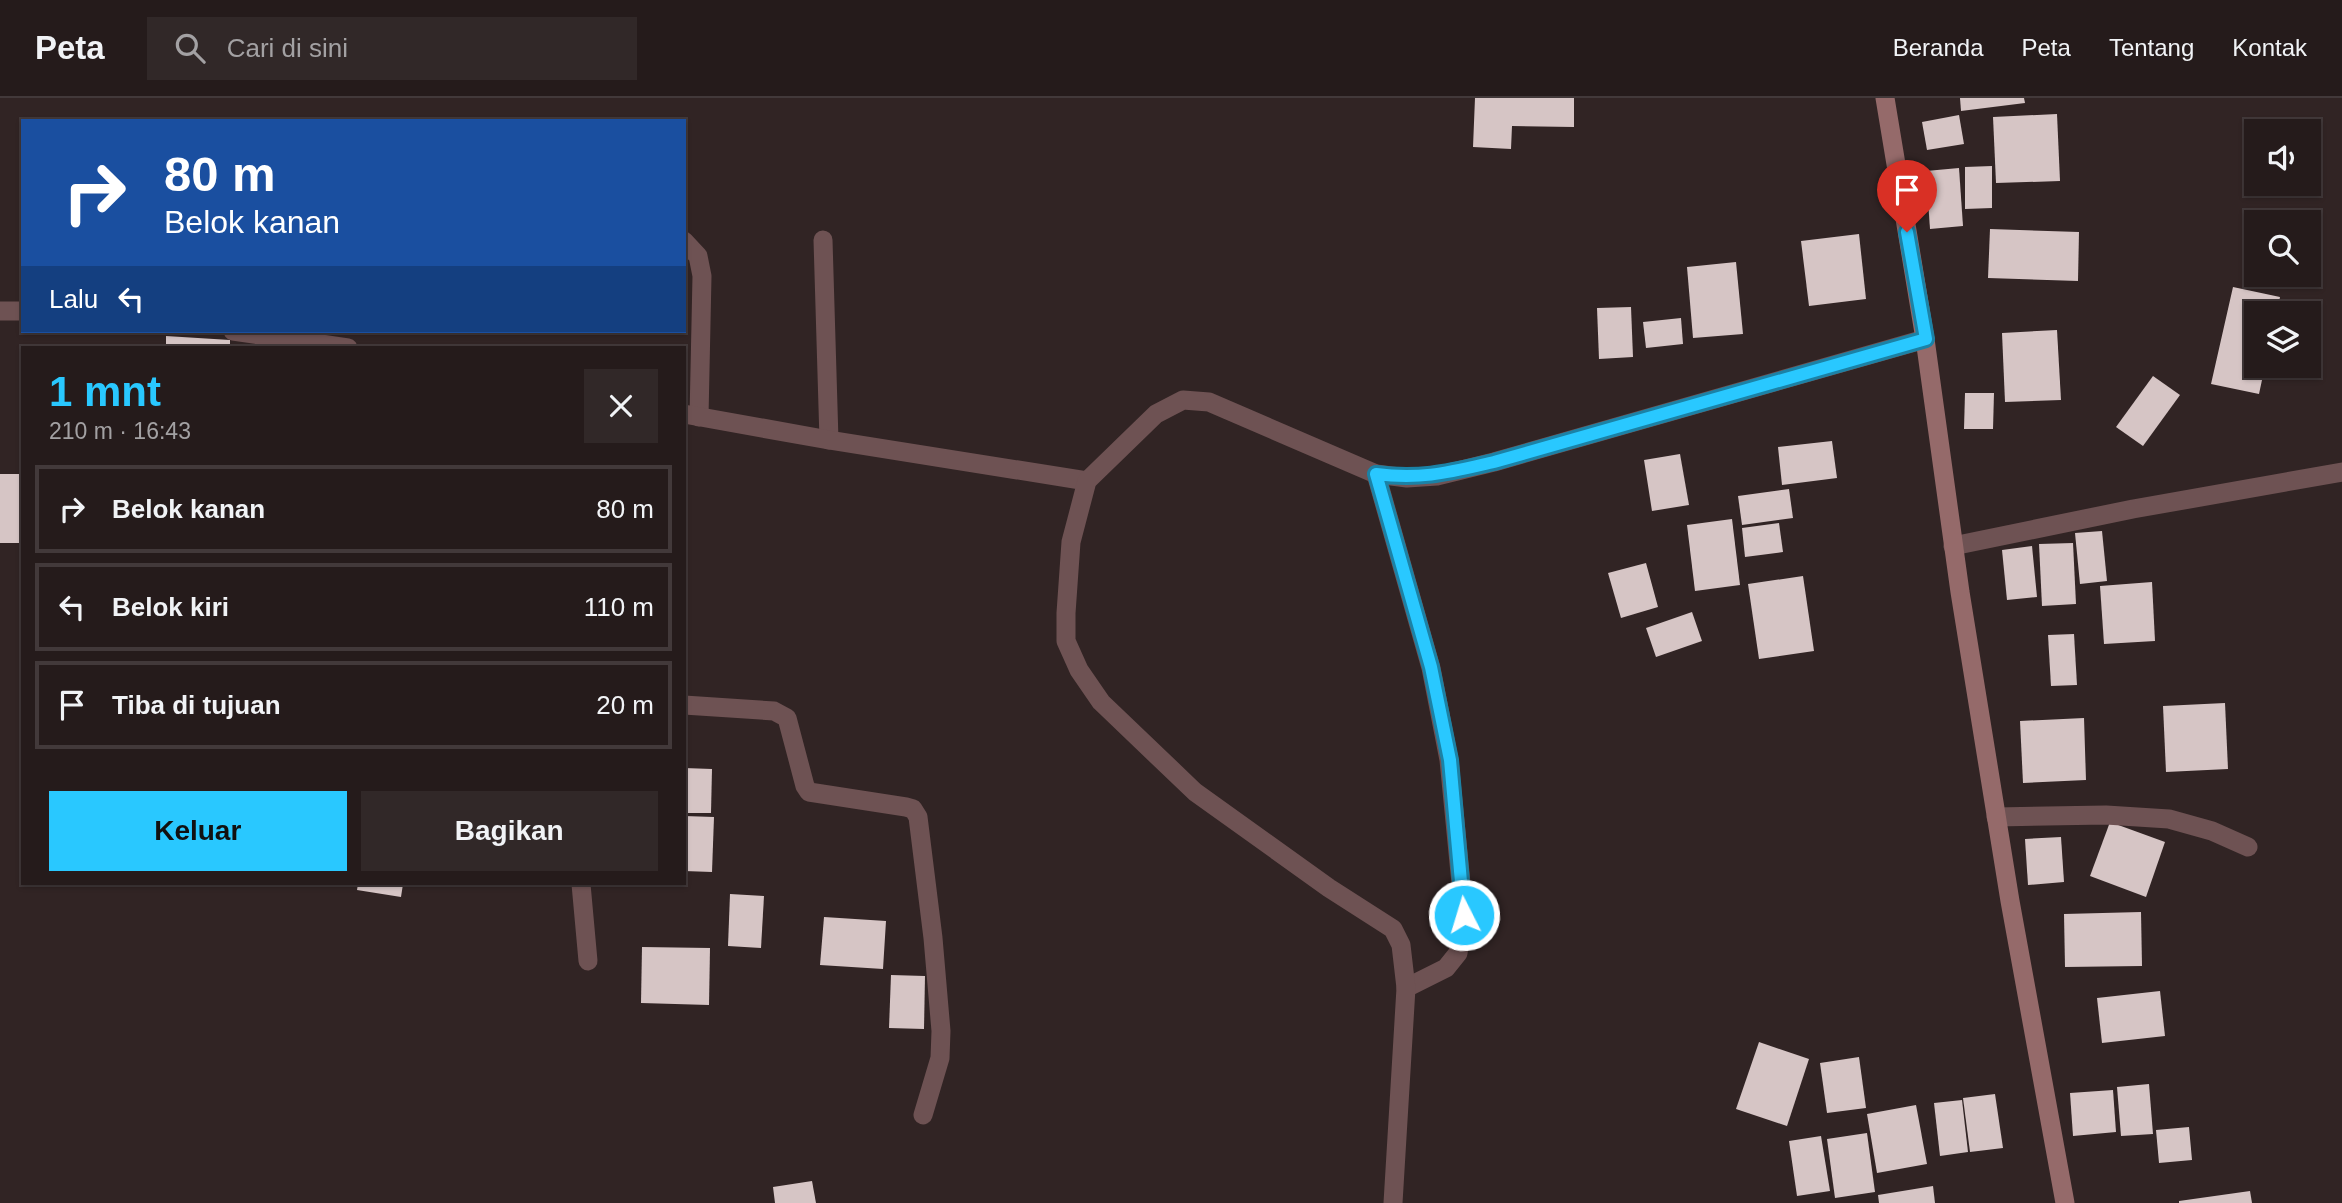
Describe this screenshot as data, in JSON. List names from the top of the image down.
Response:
{
  "page": {
    "header": "Peta",
    "search": "Cari di sini",
    "nav": [
      "Beranda",
      "Peta",
      "Tentang",
      "Kontak"
    ],
    "turn": ["80 m", "Belok kanan"],
    "then": "Lalu",
    "heading": ["1 mnt", "210 m · 16:43"],
    "list": [
      {
        "name": "Belok kanan",
        "value": "80 m"
      },
      {
        "name": "Belok kiri",
        "value": "110 m"
      },
      {
        "name": "Tiba di tujuan",
        "value": "20 m"
      }
    ],
    "buttons": ["Keluar", "Bagikan"]
  }
}
